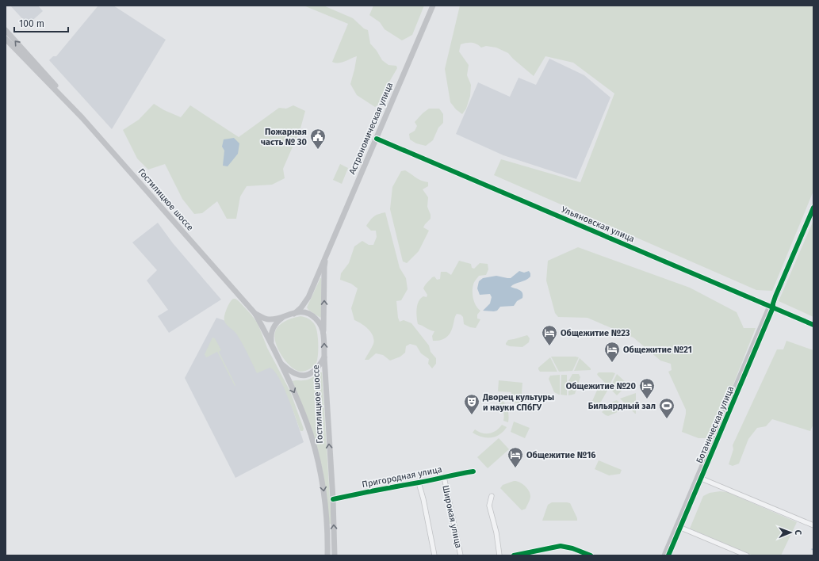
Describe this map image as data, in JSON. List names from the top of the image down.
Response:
{
  "streets": {
    "main road": [
      "Астрономическая улица",
      "Гостилицкое шоссе",
      "Ульяновская улица",
      "Ботаническая улица"
    ],
    "street": ["Пригородная улица", "Широкая улица"]
  },
  "crossings": [
    ["Астрономическая улица", "Гостилицкое шоссе"],
    ["Астрономическая улица", "Ульяновская улица"],
    ["Гостилицкое шоссе", "Пригородная улица"],
    ["Ульяновская улица", "Ботаническая улица"],
    ["Пригородная улица", "Широкая улица"]
  ],
  "places": {
    "public building": ["Пожарная часть № 30"],
    "hotel": [
      "Общежитие №23",
      "Общежитие №21",
      "Общежитие №20",
      "Общежитие №16"
    ],
    "theatre": ["Дворец культуры и науки СПбГУ"],
    "sports": ["Бильярдный зал"]
  },
  "scale_bar": "100 m",
  "north": "right"
}
